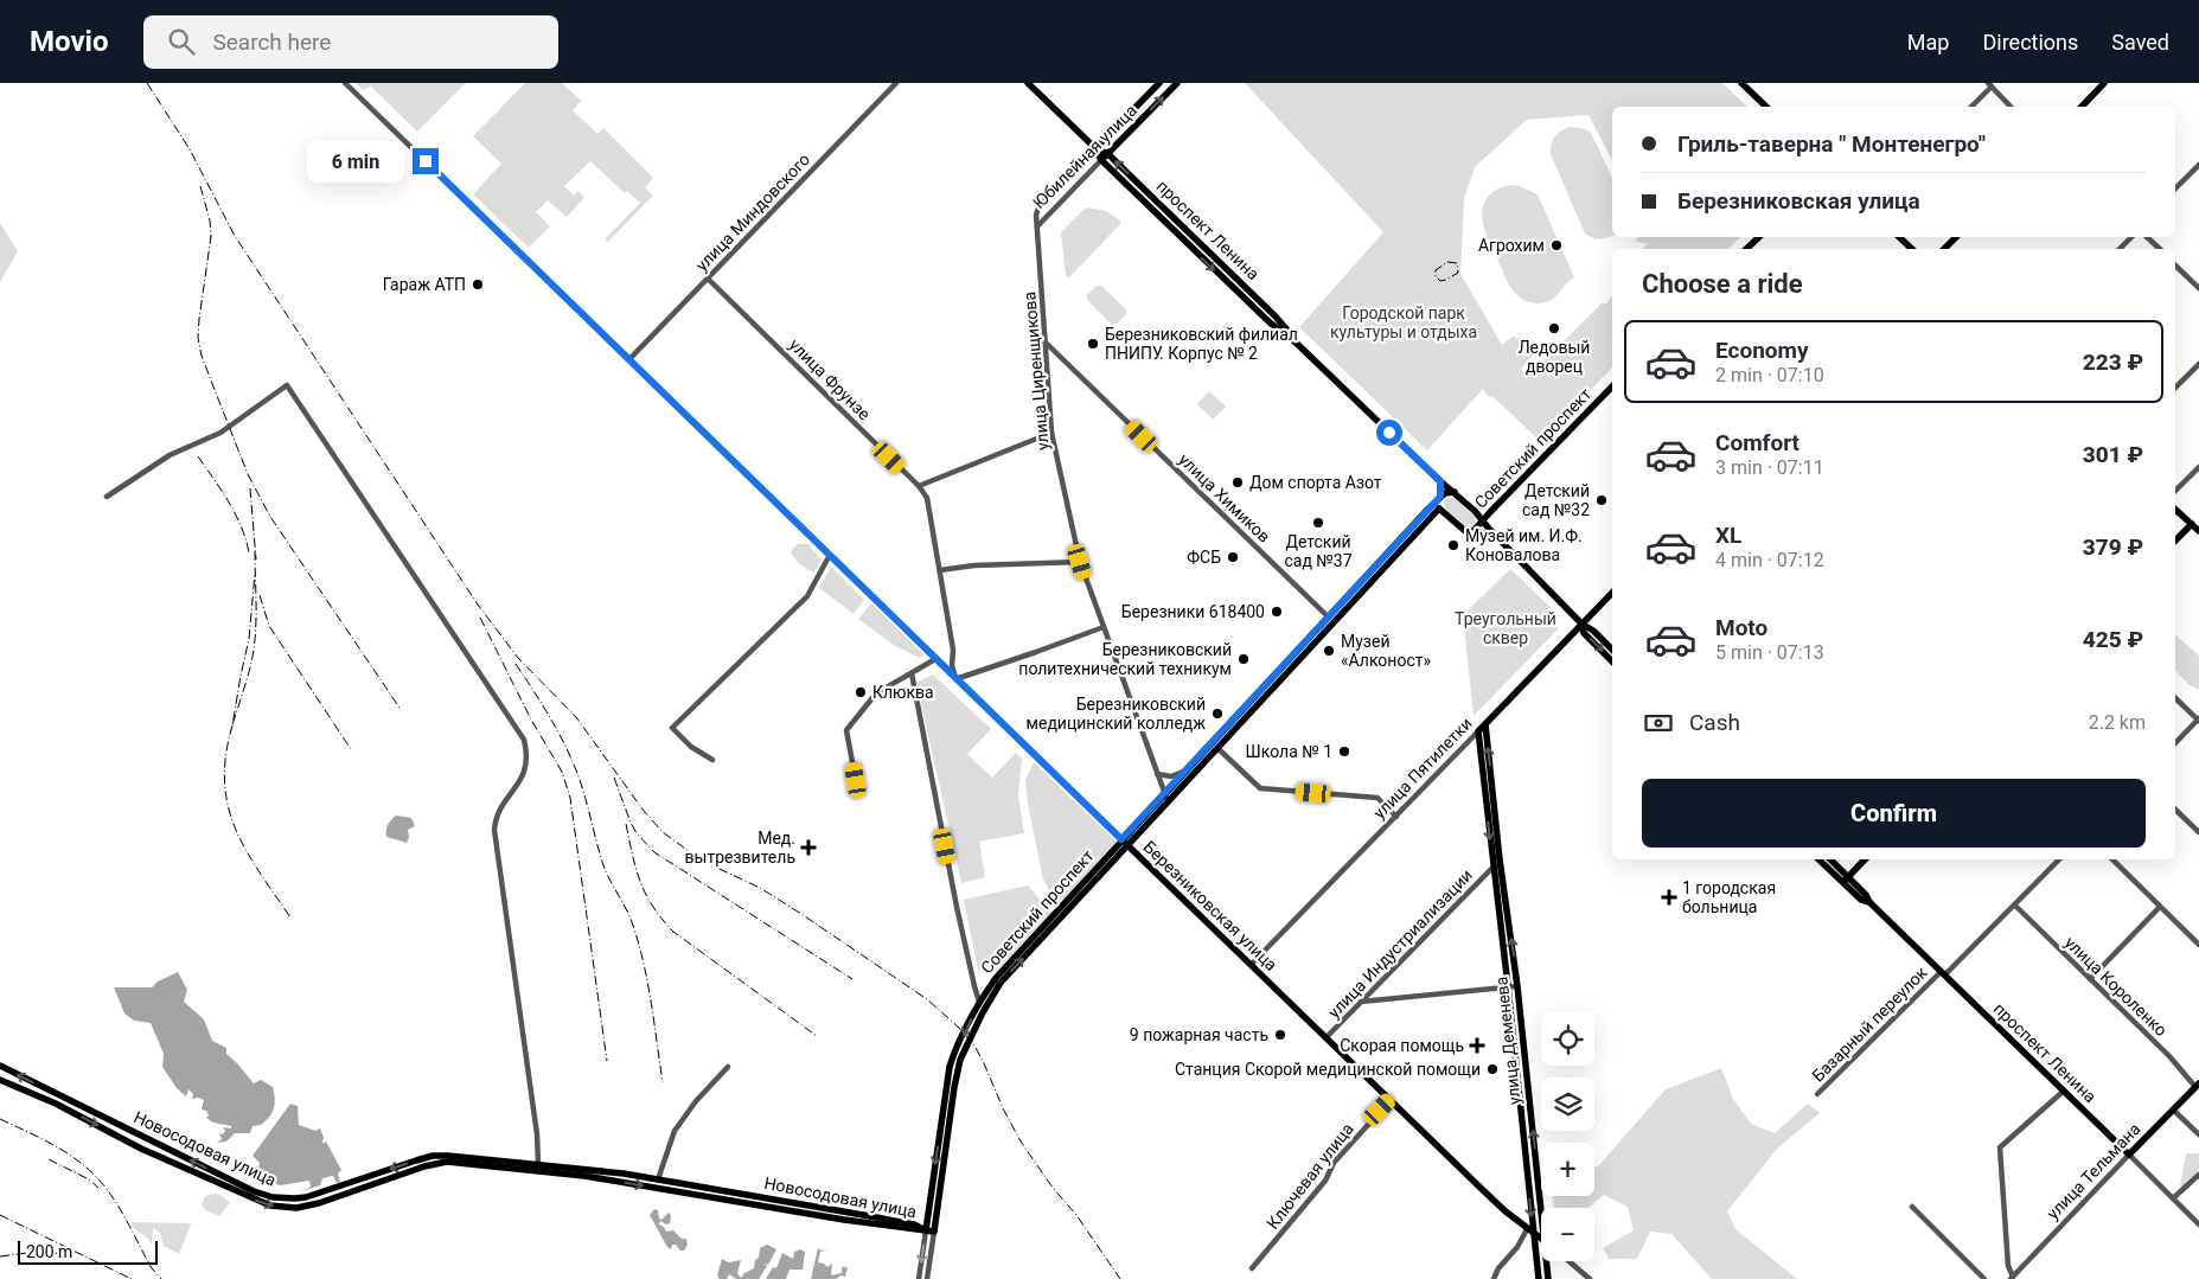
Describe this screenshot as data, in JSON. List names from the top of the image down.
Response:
{
  "streets": {
    "main road": [
      "Юбилейная улица",
      "проспект Ленина",
      "Советский проспект",
      "улица Пятилетки",
      "Березниковская улица",
      "улица Деменева",
      "Новосодовая улица",
      "улица Тельмана"
    ],
    "street": [
      "улица Миндовского",
      "улица Циренщикова",
      "улица Фрунзе",
      "улица Химиков",
      "улица Индустриализации",
      "улица Короленко",
      "Базарный переулок",
      "Ключевая улица"
    ]
  },
  "crossings": [
    ["Юбилейная улица", "проспект Ленина"],
    ["Юбилейная улица", "улица Циренщикова"],
    ["улица Миндовского", "улица Фрунзе"],
    ["улица Миндовского", "Березниковская улица"],
    ["проспект Ленина", "улица Циренщикова"],
    ["проспект Ленина", "Советский проспект"],
    ["проспект Ленина", "улица Пятилетки"],
    ["проспект Ленина", "Базарный переулок"],
    ["проспект Ленина", "улица Тельмана"],
    ["улица Циренщикова", "Советский проспект"],
    ["улица Циренщикова", "улица Химиков"],
    ["улица Фрунзе", "Березниковская улица"],
    ["Советский проспект", "улица Химиков"],
    ["Советский проспект", "Березниковская улица"],
    ["Советский проспект", "Новосодовая улица"],
    ["улица Пятилетки", "Березниковская улица"],
    ["улица Пятилетки", "улица Деменева"],
    ["Березниковская улица", "улица Индустриализации"],
    ["Березниковская улица", "улица Деменева"],
    ["Березниковская улица", "Ключевая улица"],
    ["улица Индустриализации", "улица Деменева"],
    ["улица Короленко", "Базарный переулок"],
    ["улица Короленко", "улица Тельмана"]
  ],
  "parks": ["Городской парк культуры и отдыха", "Треугольный сквер"],
  "places": {
    "other": [
      "Агрохим",
      "Гараж АТП",
      "Ледовый дворец",
      "Березниковский филиал ПНИПУ. Корпус № 2",
      "Дом спорта Азот",
      "Детский сад №32",
      "Детский сад №37",
      "Музей им. И.Ф. Коновалова",
      "ФСБ",
      "Березники 618400",
      "Музей «Алконост»",
      "Березниковский политехнический техникум",
      "Клюква",
      "Березниковский медицинский колледж",
      "Школа № 1",
      "9 пожарная часть",
      "Станция Скорой медицинской помощи"
    ],
    "health": ["Мед. вытрезвитель", "1 городская больница", "Скорая помощь"]
  },
  "scale_bar": "200 m",
  "page": {
    "header": "Movio",
    "search": "Search here",
    "nav": ["Map", "Directions", "Saved"],
    "banner": ["Гриль-таверна \" Монтенегро\"", "Березниковская улица"],
    "bubble": "6 min",
    "heading": "Choose a ride",
    "list": [
      {
        "name": "Economy",
        "note": "2 min · 07:10",
        "value": "223 ₽"
      },
      {
        "name": "Comfort",
        "note": "3 min · 07:11",
        "value": "301 ₽"
      },
      {
        "name": "XL",
        "note": "4 min · 07:12",
        "value": "379 ₽"
      },
      {
        "name": "Moto",
        "note": "5 min · 07:13",
        "value": "425 ₽"
      }
    ],
    "pay": ["Cash", "2.2 km"],
    "buttons": "Confirm",
    "map_buttons": ["+", "−"],
    "scale": "200 m"
  }
}
